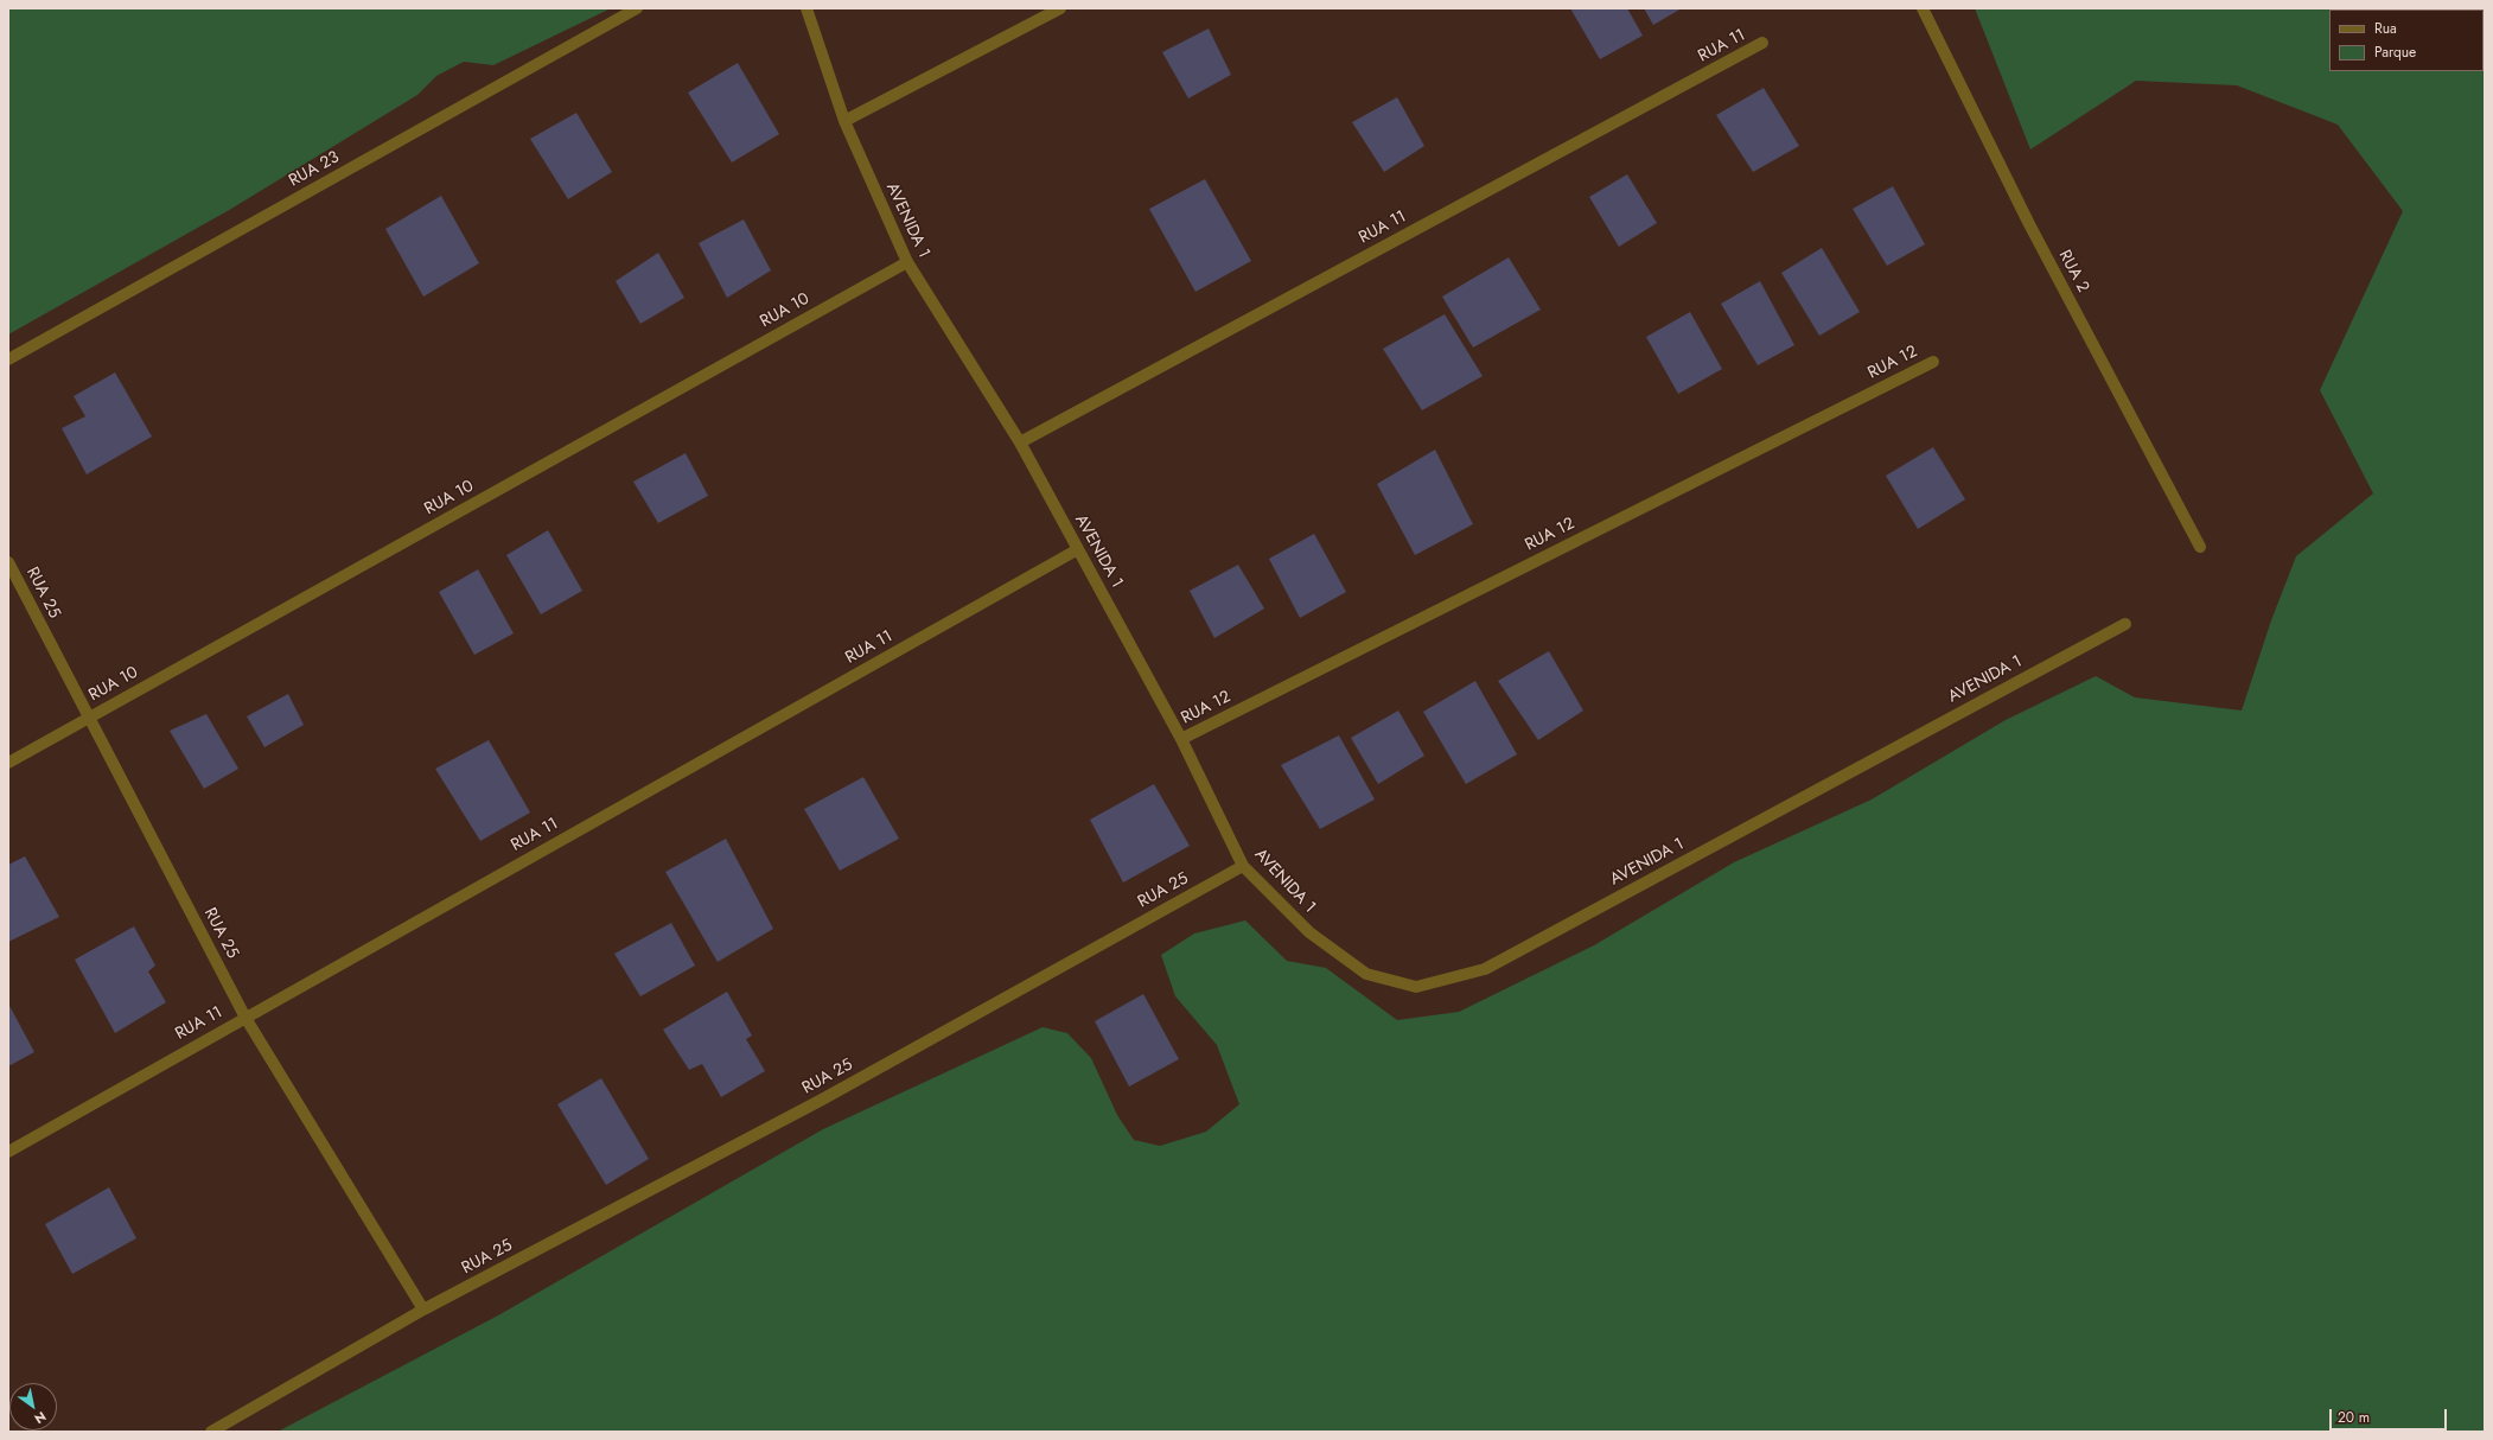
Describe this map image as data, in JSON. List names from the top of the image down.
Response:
{
  "streets": {
    "street": [
      "RUA 11",
      "RUA 23",
      "AVENIDA 1",
      "RUA 2",
      "RUA 10",
      "RUA 12",
      "RUA 25"
    ]
  },
  "crossings": [
    ["RUA 11", "AVENIDA 1"],
    ["RUA 11", "RUA 25"],
    ["AVENIDA 1", "RUA 10"],
    ["AVENIDA 1", "RUA 12"],
    ["AVENIDA 1", "RUA 25"],
    ["RUA 10", "RUA 25"]
  ],
  "legend": ["Rua", "Parque"],
  "scale_bar": "20 m",
  "north": "bottom right"
}
